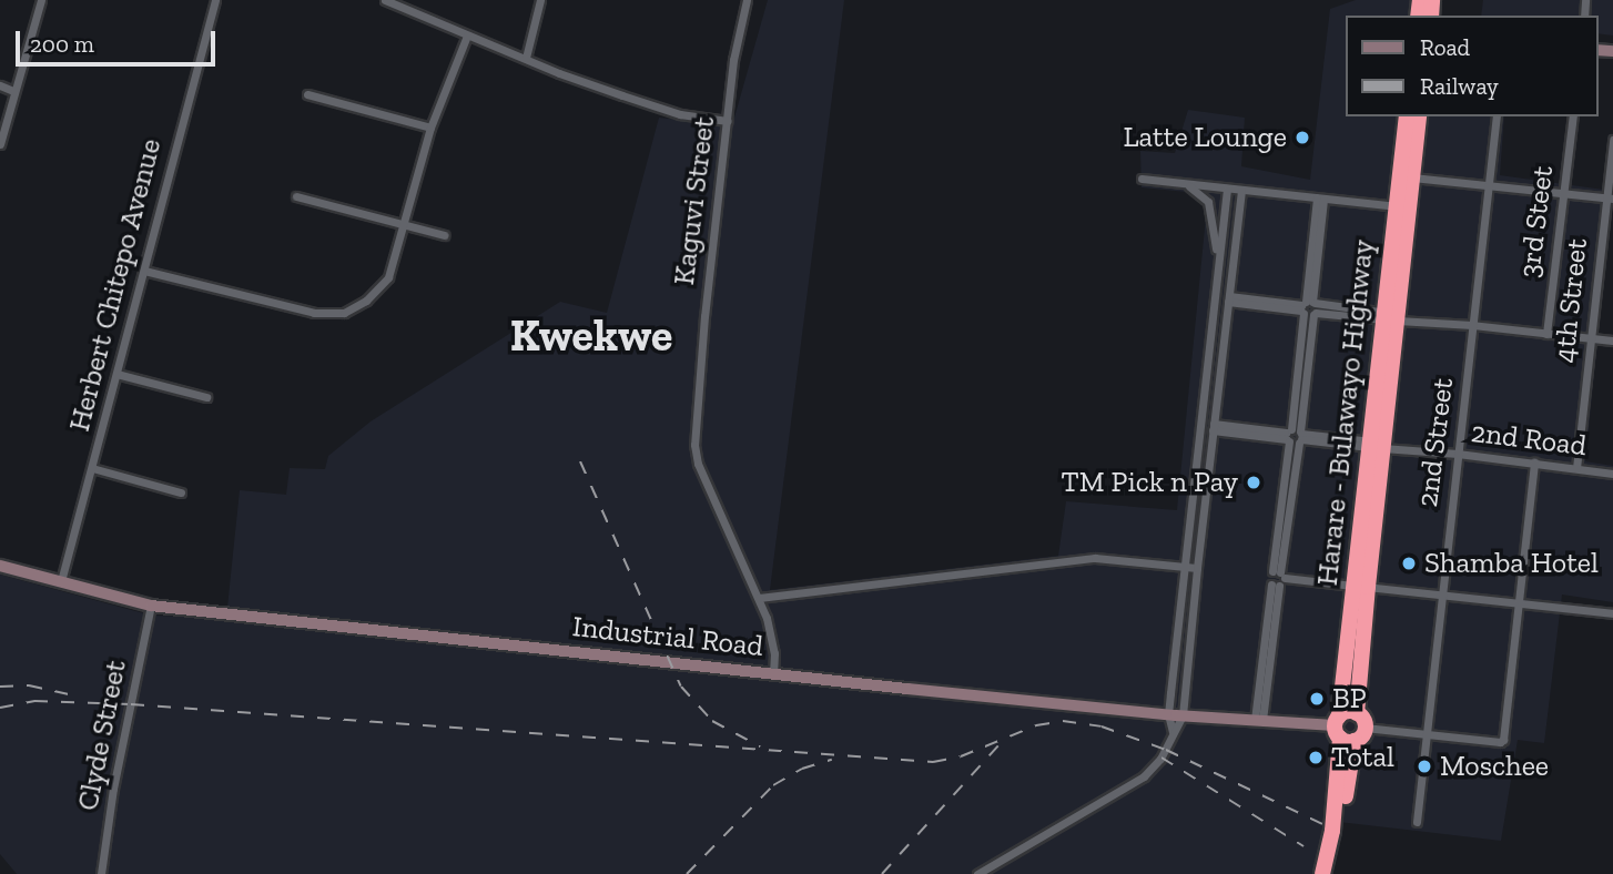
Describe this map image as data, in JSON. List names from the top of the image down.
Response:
{
  "streets": {
    "highway": ["Harare - Bulawayo Highway"],
    "street": [
      "Kaguvi Street",
      "3rd Steet",
      "Herbert Chitepo Avenue",
      "4th Street",
      "2nd Road",
      "2nd Street",
      "Industrial Road",
      "Clyde Street"
    ]
  },
  "crossings": [
    ["Kaguvi Street", "Industrial Road"],
    ["Herbert Chitepo Avenue", "Industrial Road"],
    ["4th Street", "2nd Road"],
    ["Harare - Bulawayo Highway", "2nd Road"],
    ["Harare - Bulawayo Highway", "Industrial Road"],
    ["2nd Road", "2nd Street"],
    ["Industrial Road", "Clyde Street"]
  ],
  "districts": ["Kwekwe"],
  "places": [
    "Latte Lounge",
    "TM Pick n Pay",
    "Shamba Hotel",
    "BP",
    "Total",
    "Moschee"
  ],
  "legend": ["Road", "Railway"],
  "scale_bar": "200 m"
}
